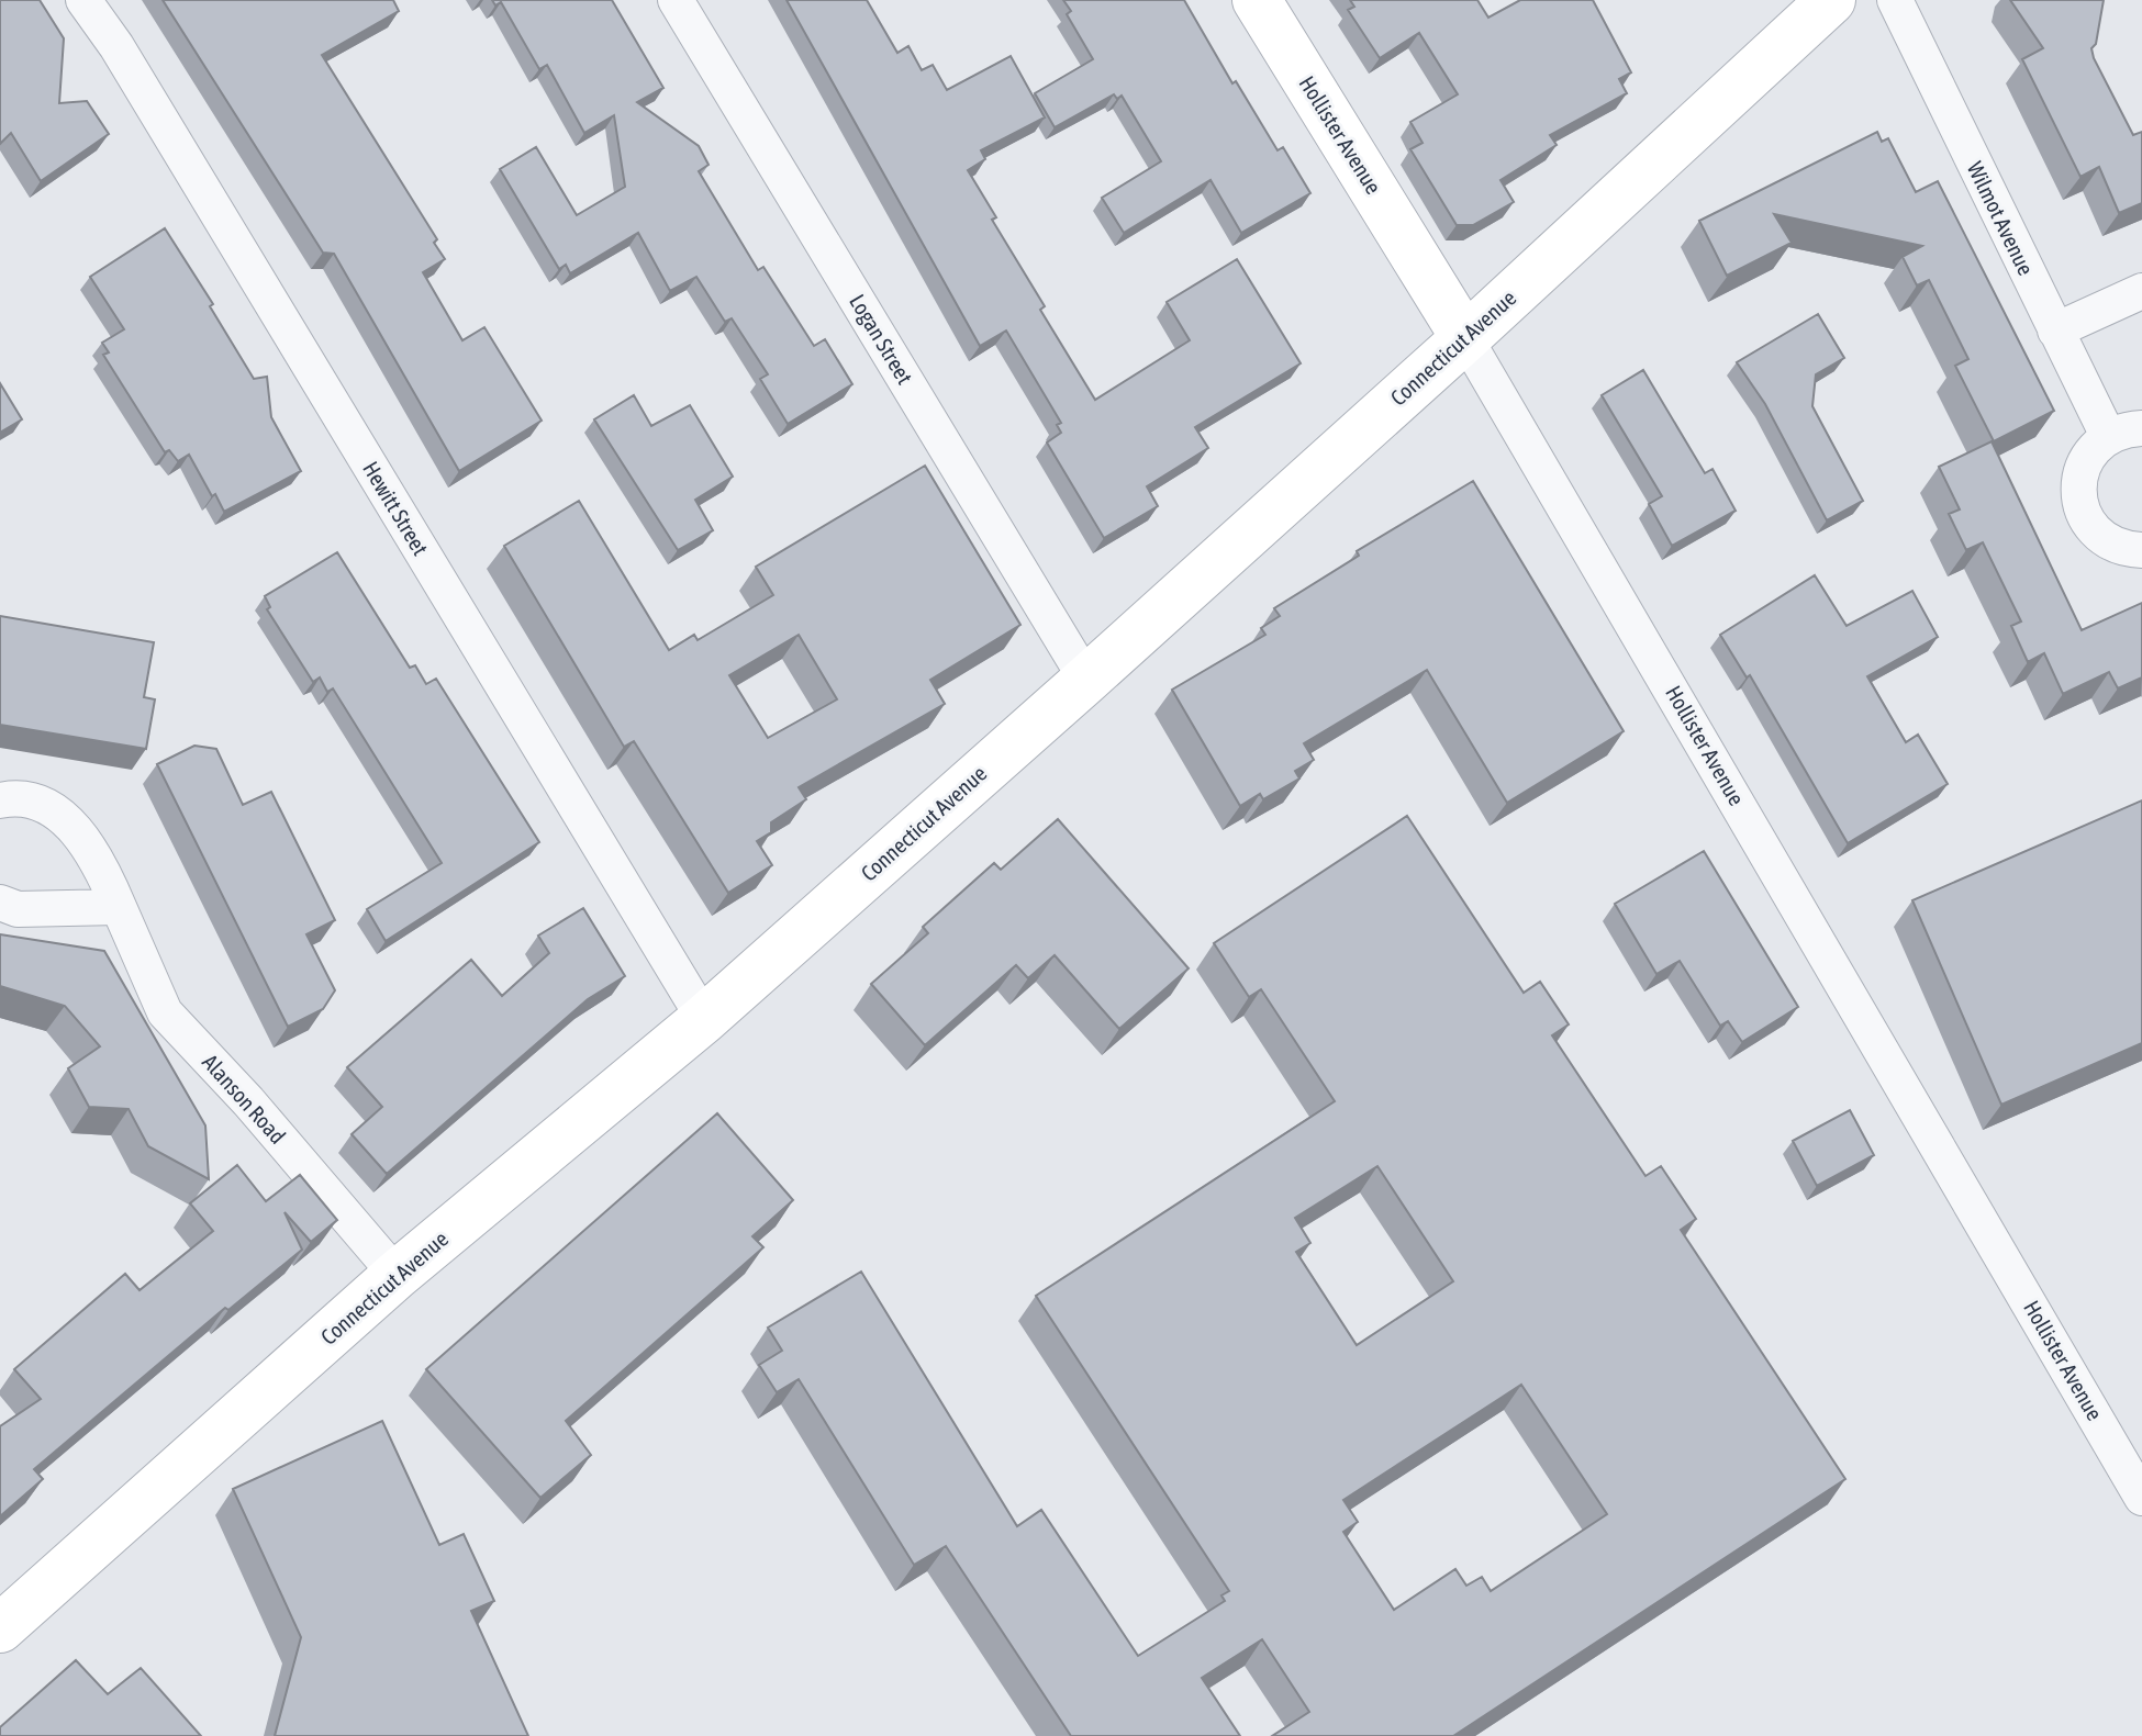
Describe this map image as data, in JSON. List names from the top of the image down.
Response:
{
  "streets": {
    "main road": ["Hollister Avenue", "Connecticut Avenue"],
    "street": [
      "Wilmot Avenue",
      "Logan Street",
      "Hewitt Street",
      "Alanson Road"
    ]
  },
  "crossings": [
    ["Hollister Avenue", "Connecticut Avenue"],
    ["Logan Street", "Connecticut Avenue"],
    ["Connecticut Avenue", "Hewitt Street"],
    ["Connecticut Avenue", "Alanson Road"]
  ]
}
